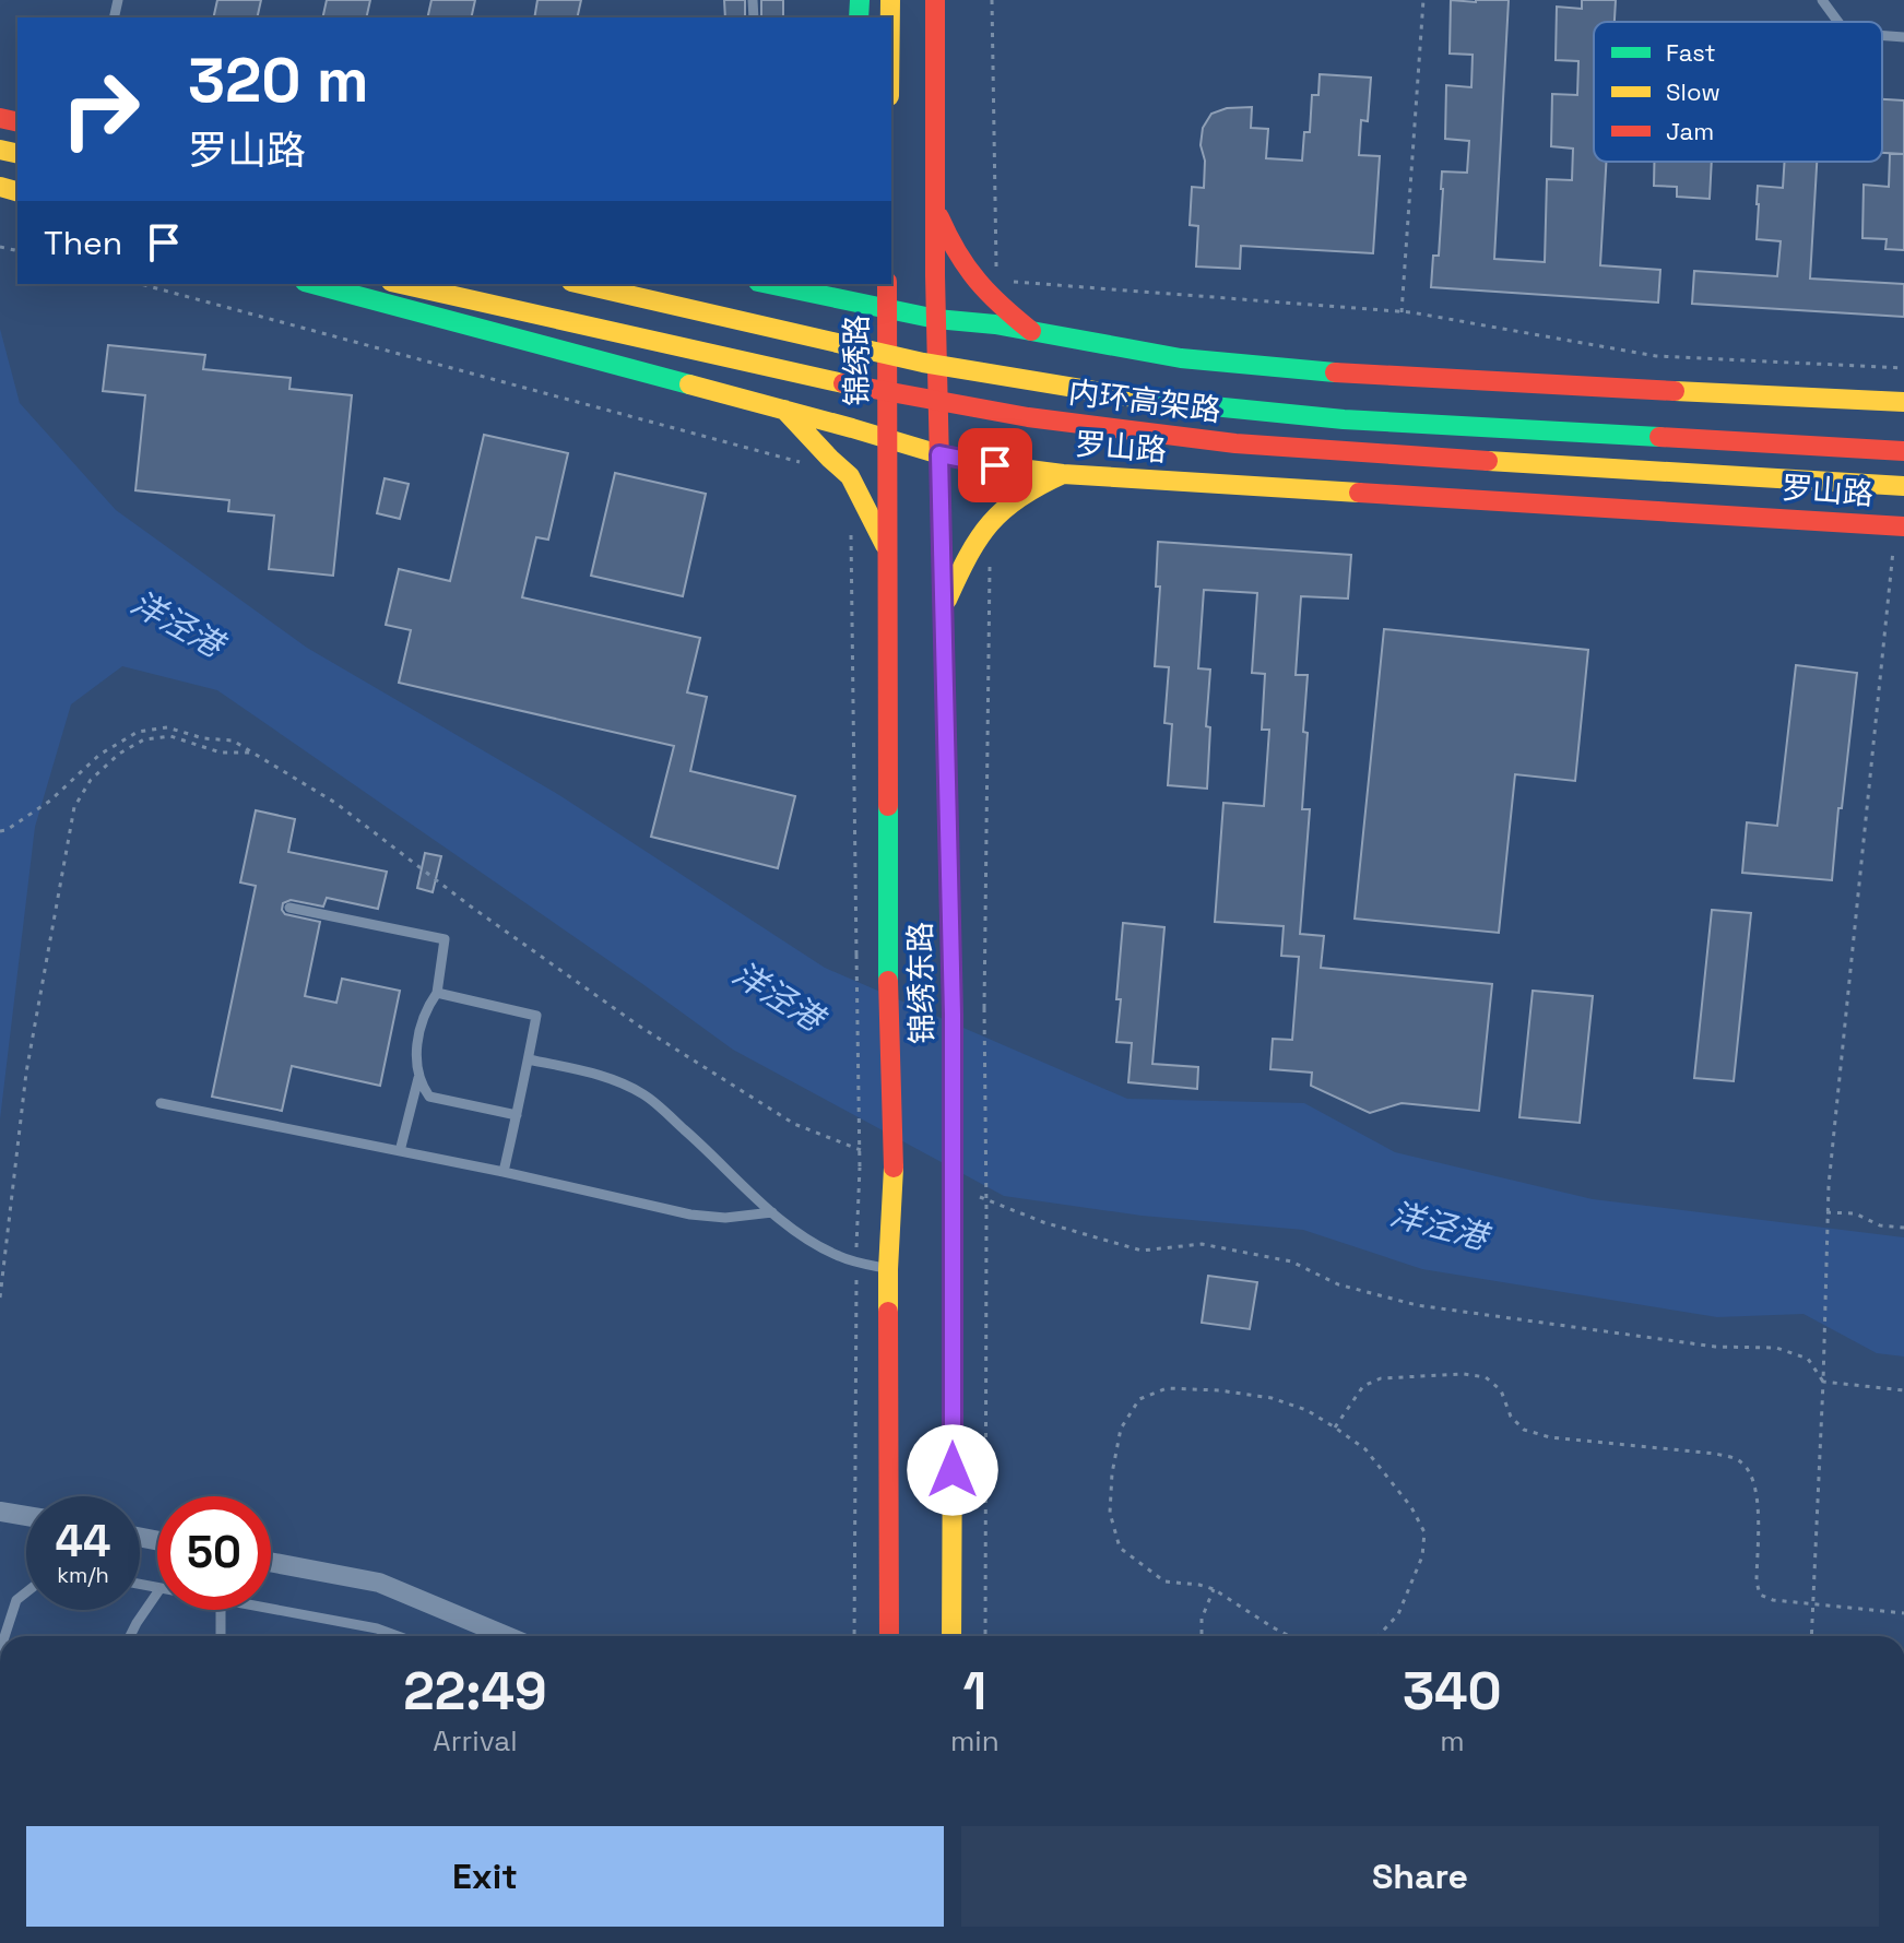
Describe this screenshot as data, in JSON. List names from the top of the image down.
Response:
{
  "streets": {
    "main road": [
      "锦绣路",
      "内环高架路",
      "罗山路",
      "锦绣东路"
    ]
  },
  "crossings": [
    ["锦绣路", "罗山路"],
    ["锦绣路", "锦绣东路"],
    ["罗山路", "锦绣东路"]
  ],
  "water": ["洋泾港"],
  "legend": ["Fast", "Slow", "Jam"],
  "page": {
    "turn": ["320 m", "罗山路"],
    "then": "Then",
    "speed": "44 km/h",
    "limit": "50",
    "eta": [
      "22:49",
      "Arrival",
      "1",
      "min",
      "340",
      "m"
    ],
    "buttons": ["Exit", "Share"]
  }
}
